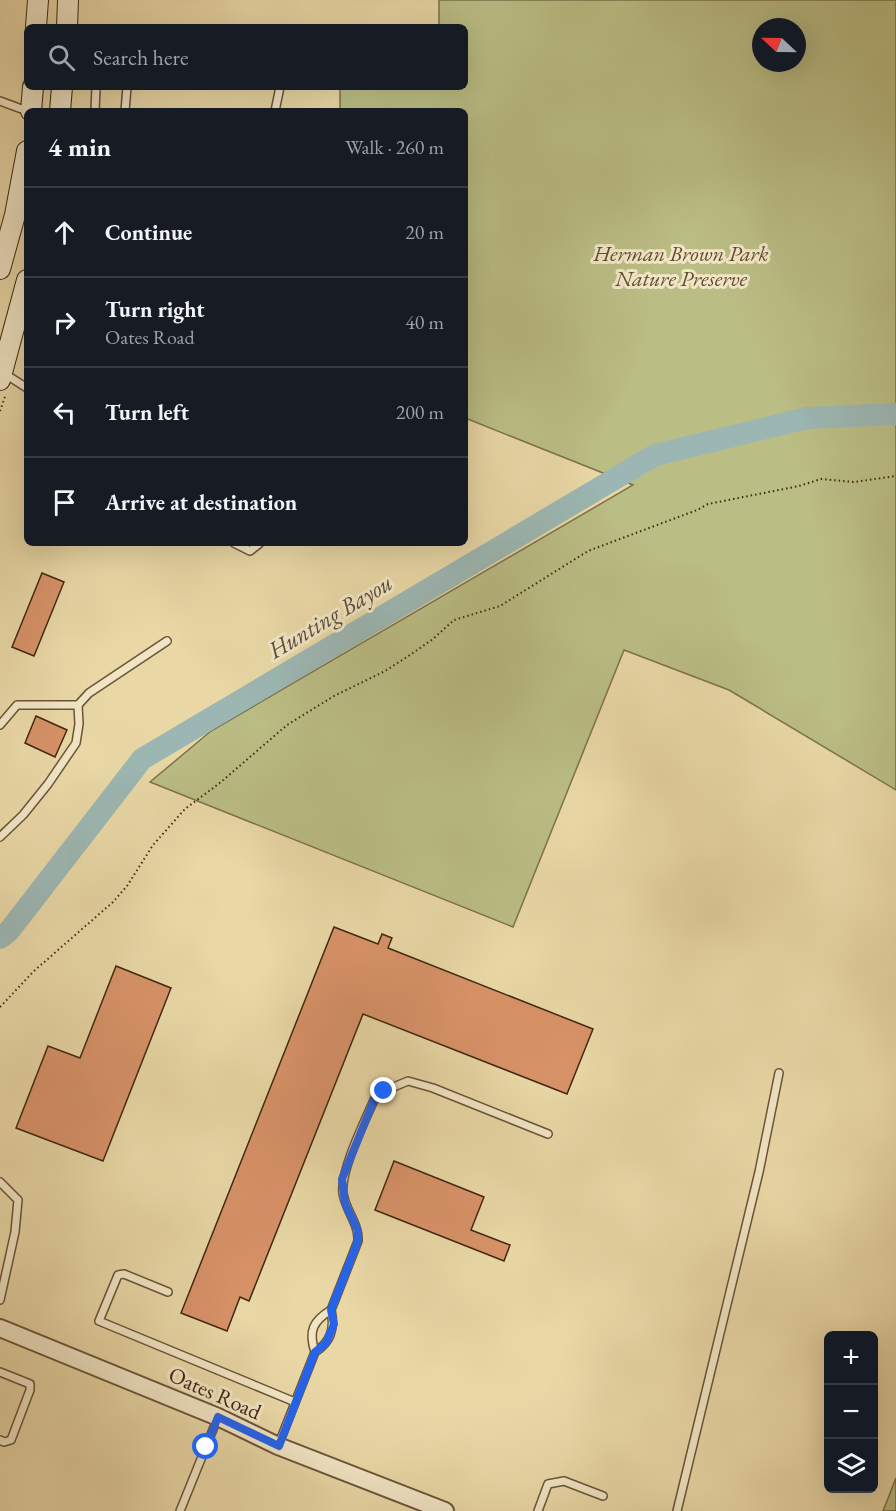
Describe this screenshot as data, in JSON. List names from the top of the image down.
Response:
{
  "streets": {
    "street": ["Oates Road"]
  },
  "water": ["Hunting Bayou"],
  "parks": ["Herman Brown Park Nature Preserve"],
  "north": "left",
  "page": {
    "search": "Search here",
    "heading": ["4 min", "Walk · 260 m"],
    "list": [
      ["Continue", "20 m"],
      ["Turn right", "Oates Road", "40 m"],
      ["Turn left", "200 m"],
      "Arrive at destination"
    ],
    "map_buttons": ["+", "−"]
  }
}
